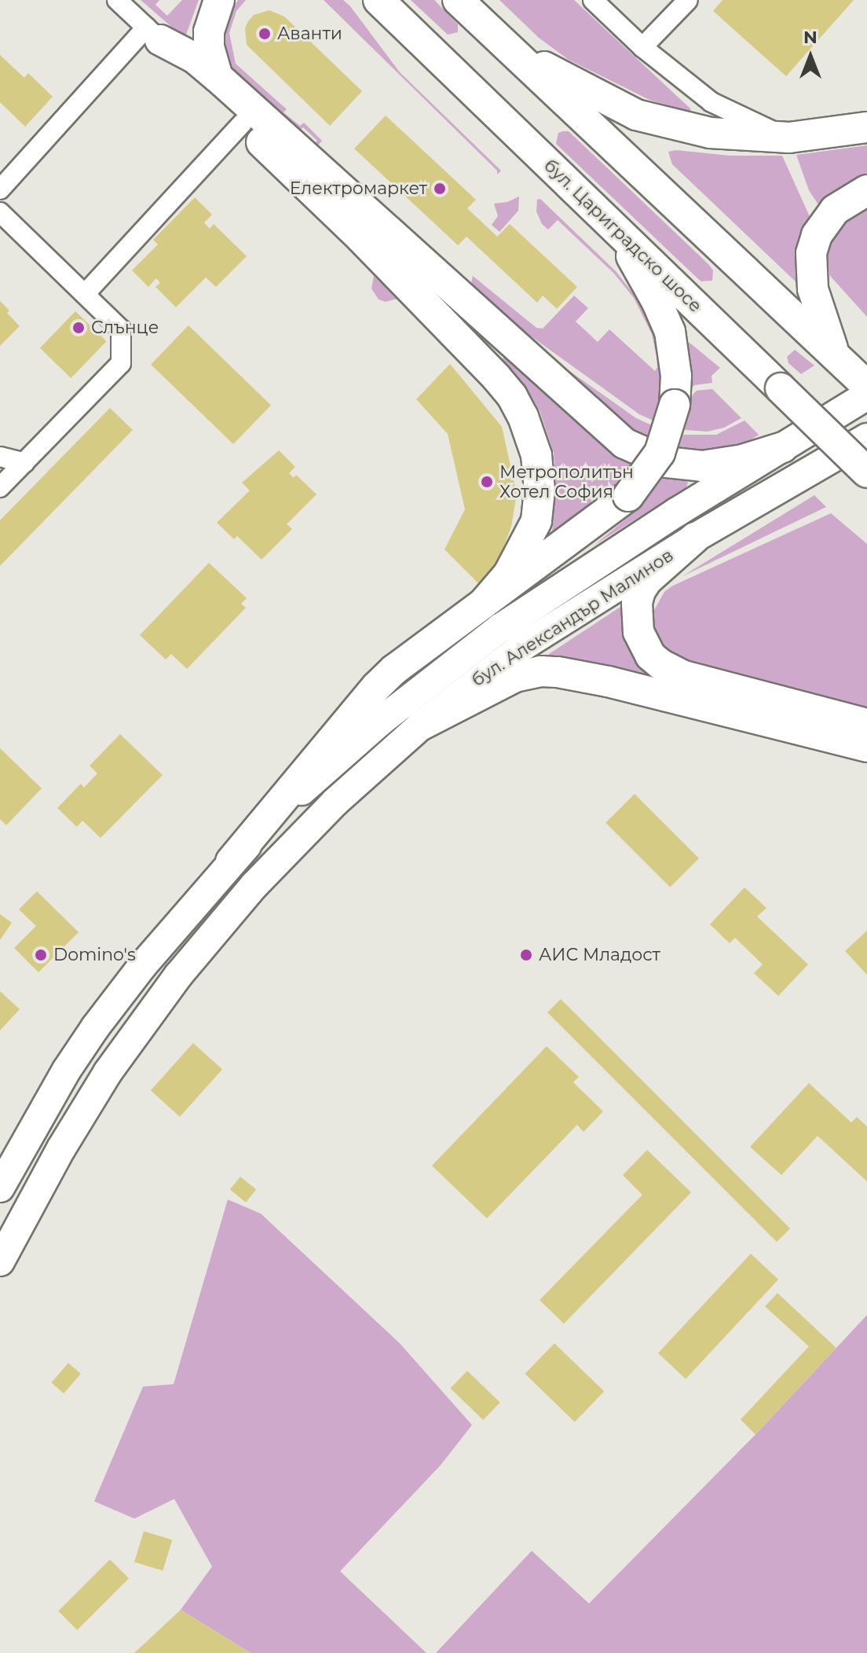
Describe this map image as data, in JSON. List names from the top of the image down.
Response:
{
  "streets": {
    "highway": ["бул. Цариградско шосе"],
    "main road": ["бул. Александър Малинов"]
  },
  "places": [
    "Аванти",
    "Електромаркет",
    "Слънце",
    "Метрополитън Хотел София",
    "Domino's",
    "АИС Младост"
  ],
  "north": "top"
}
